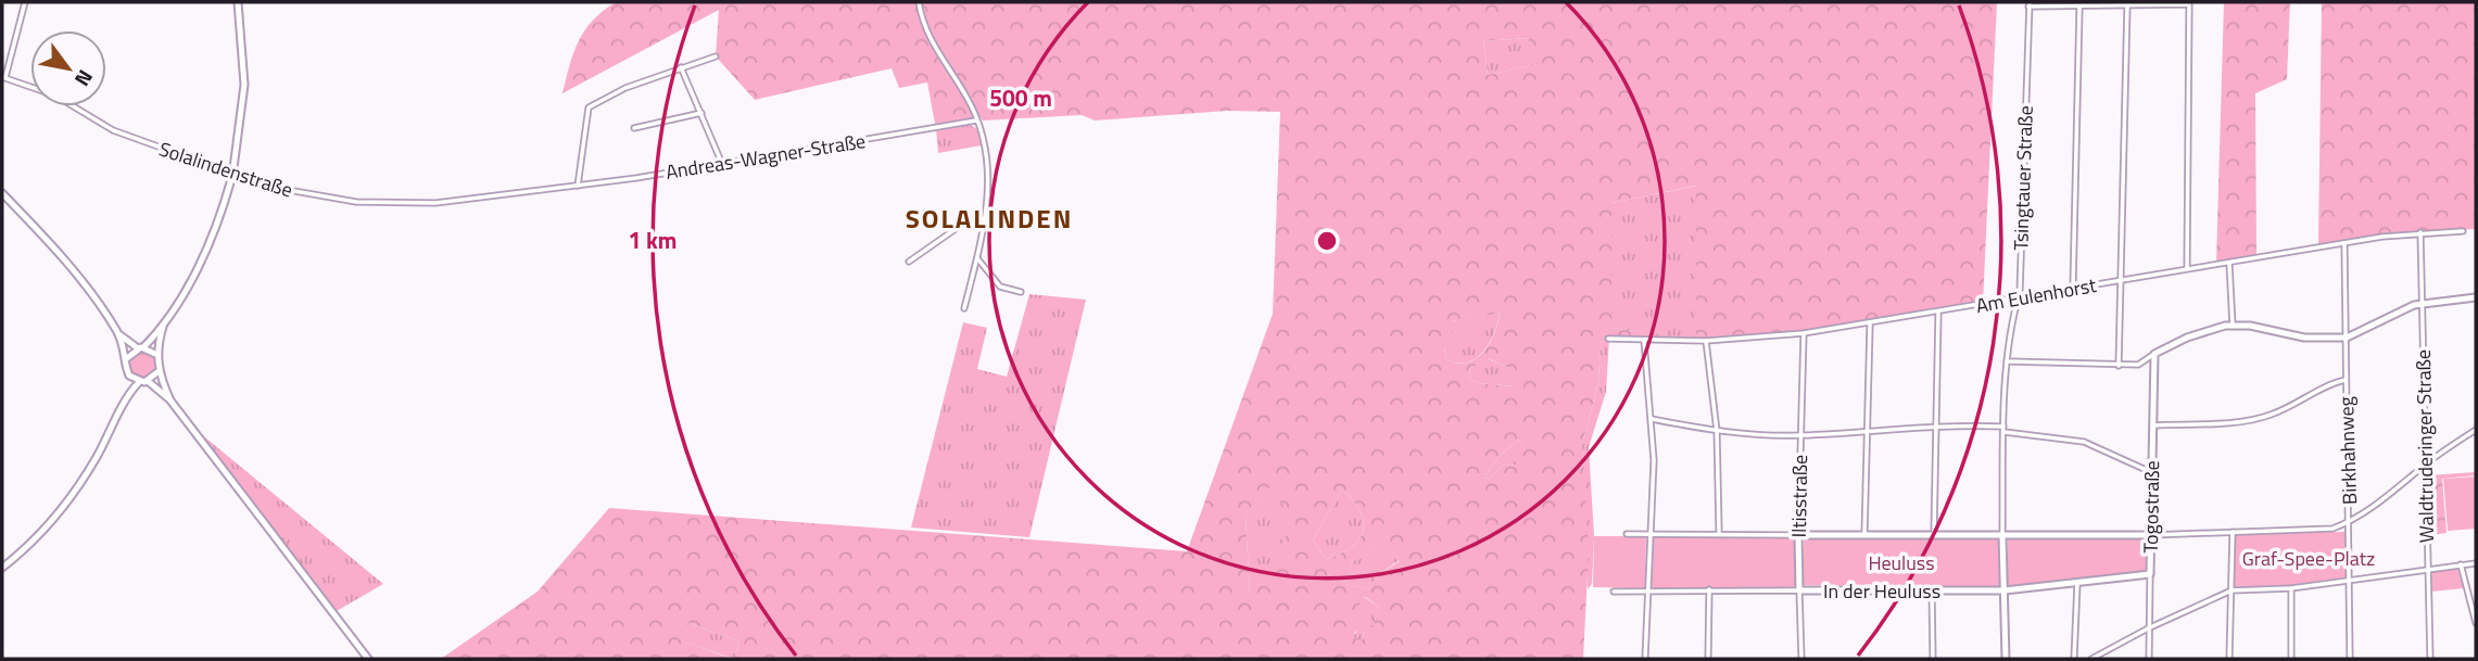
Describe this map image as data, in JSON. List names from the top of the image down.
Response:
{
  "streets": {
    "street": [
      "Andreas-Wagner-Straße",
      "Solalindenstraße",
      "Tsingtauer Straße",
      "Am Eulenhorst",
      "Waldtruderinger Straße",
      "Birkhahnweg",
      "Iltisstraße",
      "Togostraße",
      "In der Heuluss"
    ]
  },
  "crossings": [
    ["Andreas-Wagner-Straße", "Solalindenstraße"],
    ["Tsingtauer Straße", "Am Eulenhorst"],
    ["Am Eulenhorst", "Waldtruderinger Straße"],
    ["Am Eulenhorst", "Birkhahnweg"],
    ["Am Eulenhorst", "Iltisstraße"],
    ["Iltisstraße", "In der Heuluss"],
    ["Togostraße", "In der Heuluss"]
  ],
  "districts": ["SOLALINDEN"],
  "parks": ["Graf-Spee-Platz", "Heuluss"],
  "north": "bottom right",
  "rings": ["500 m", "1 km"]
}
